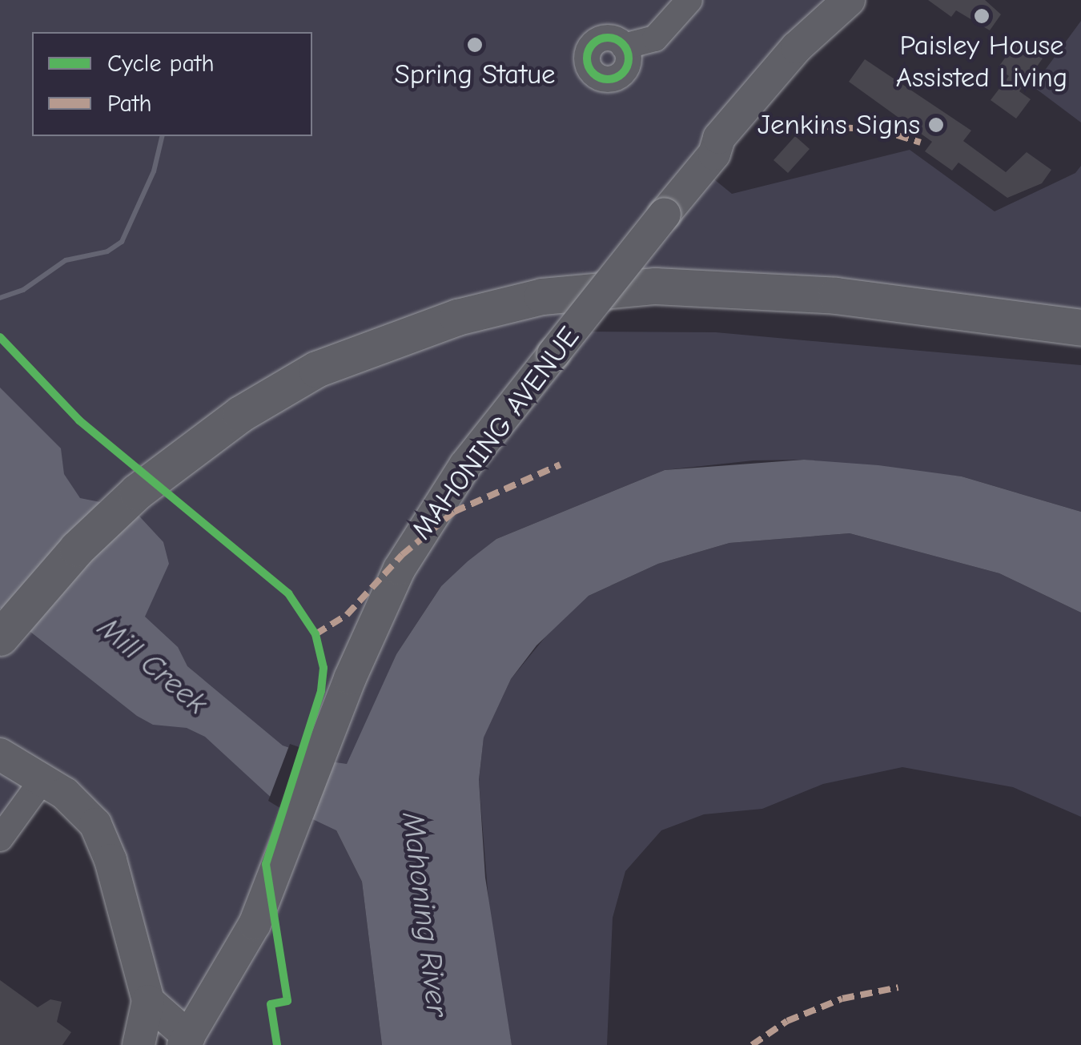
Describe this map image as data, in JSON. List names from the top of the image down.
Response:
{
  "streets": {
    "main road": ["MAHONING AVENUE"]
  },
  "water": ["Mill Creek", "Mahoning River"],
  "places": ["Paisley House Assisted Living", "Spring Statue", "Jenkins Signs"],
  "legend": ["Cycle path", "Path"]
}
